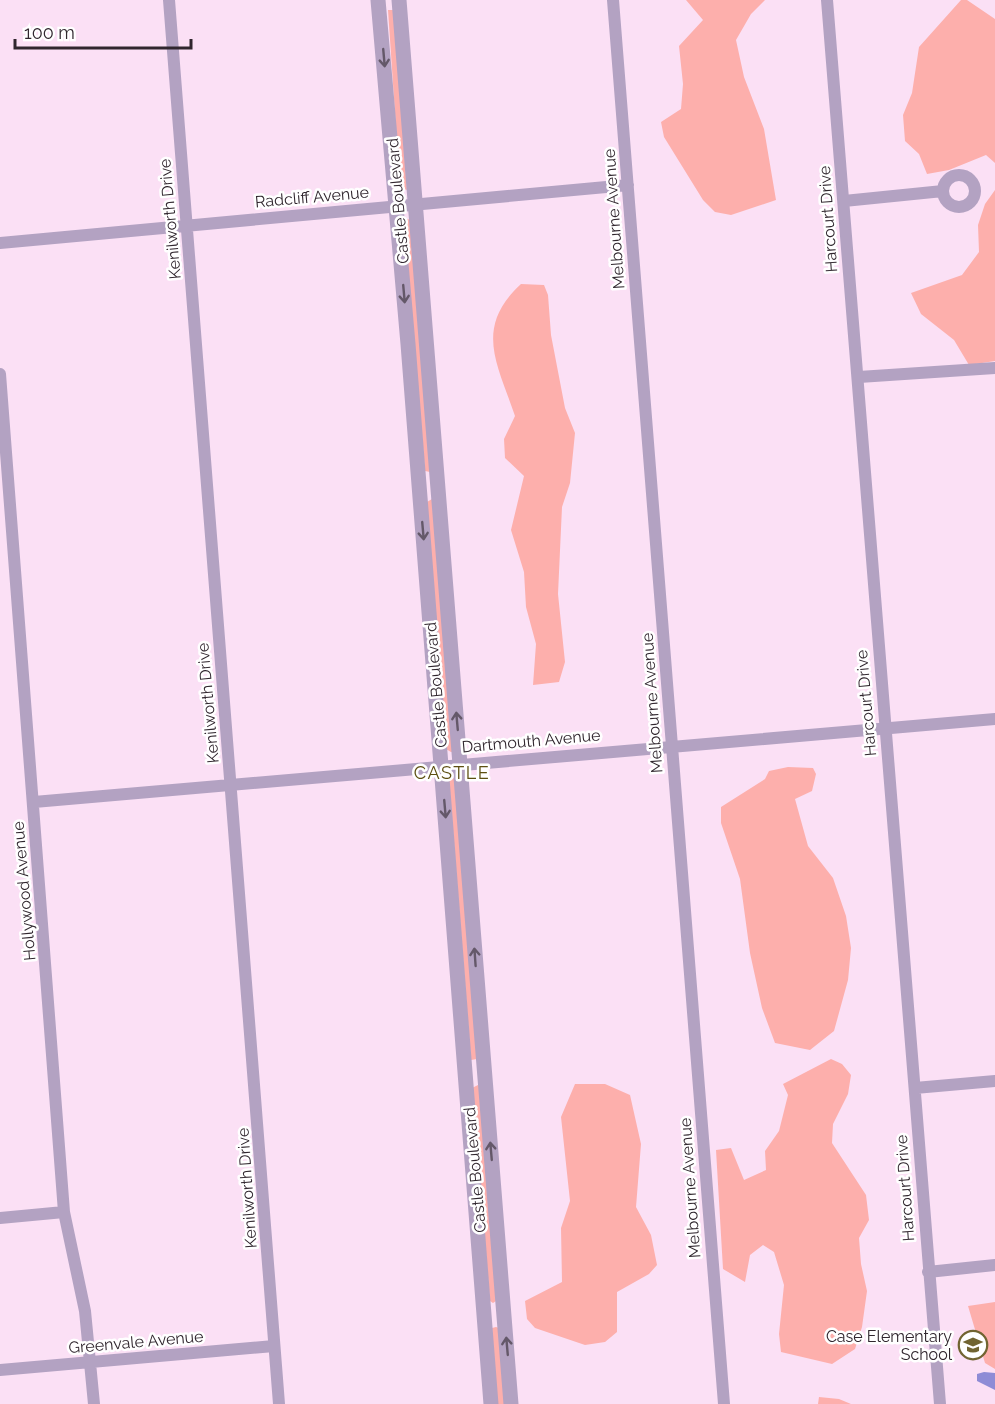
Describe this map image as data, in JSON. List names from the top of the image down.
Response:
{
  "streets": {
    "street": [
      "Radcliff Avenue",
      "Castle Boulevard",
      "Kenilworth Drive",
      "Melbourne Avenue",
      "Harcourt Drive",
      "Dartmouth Avenue",
      "Hollywood Avenue",
      "Greenvale Avenue"
    ]
  },
  "crossings": [
    ["Radcliff Avenue", "Castle Boulevard"],
    ["Radcliff Avenue", "Kenilworth Drive"],
    ["Radcliff Avenue", "Melbourne Avenue"],
    ["Castle Boulevard", "Dartmouth Avenue"],
    ["Kenilworth Drive", "Dartmouth Avenue"],
    ["Kenilworth Drive", "Greenvale Avenue"],
    ["Melbourne Avenue", "Dartmouth Avenue"],
    ["Harcourt Drive", "Dartmouth Avenue"],
    ["Dartmouth Avenue", "Hollywood Avenue"],
    ["Hollywood Avenue", "Greenvale Avenue"]
  ],
  "districts": ["CASTLE"],
  "places": {
    "school or university": ["Case Elementary School"]
  },
  "scale_bar": "100 m"
}
